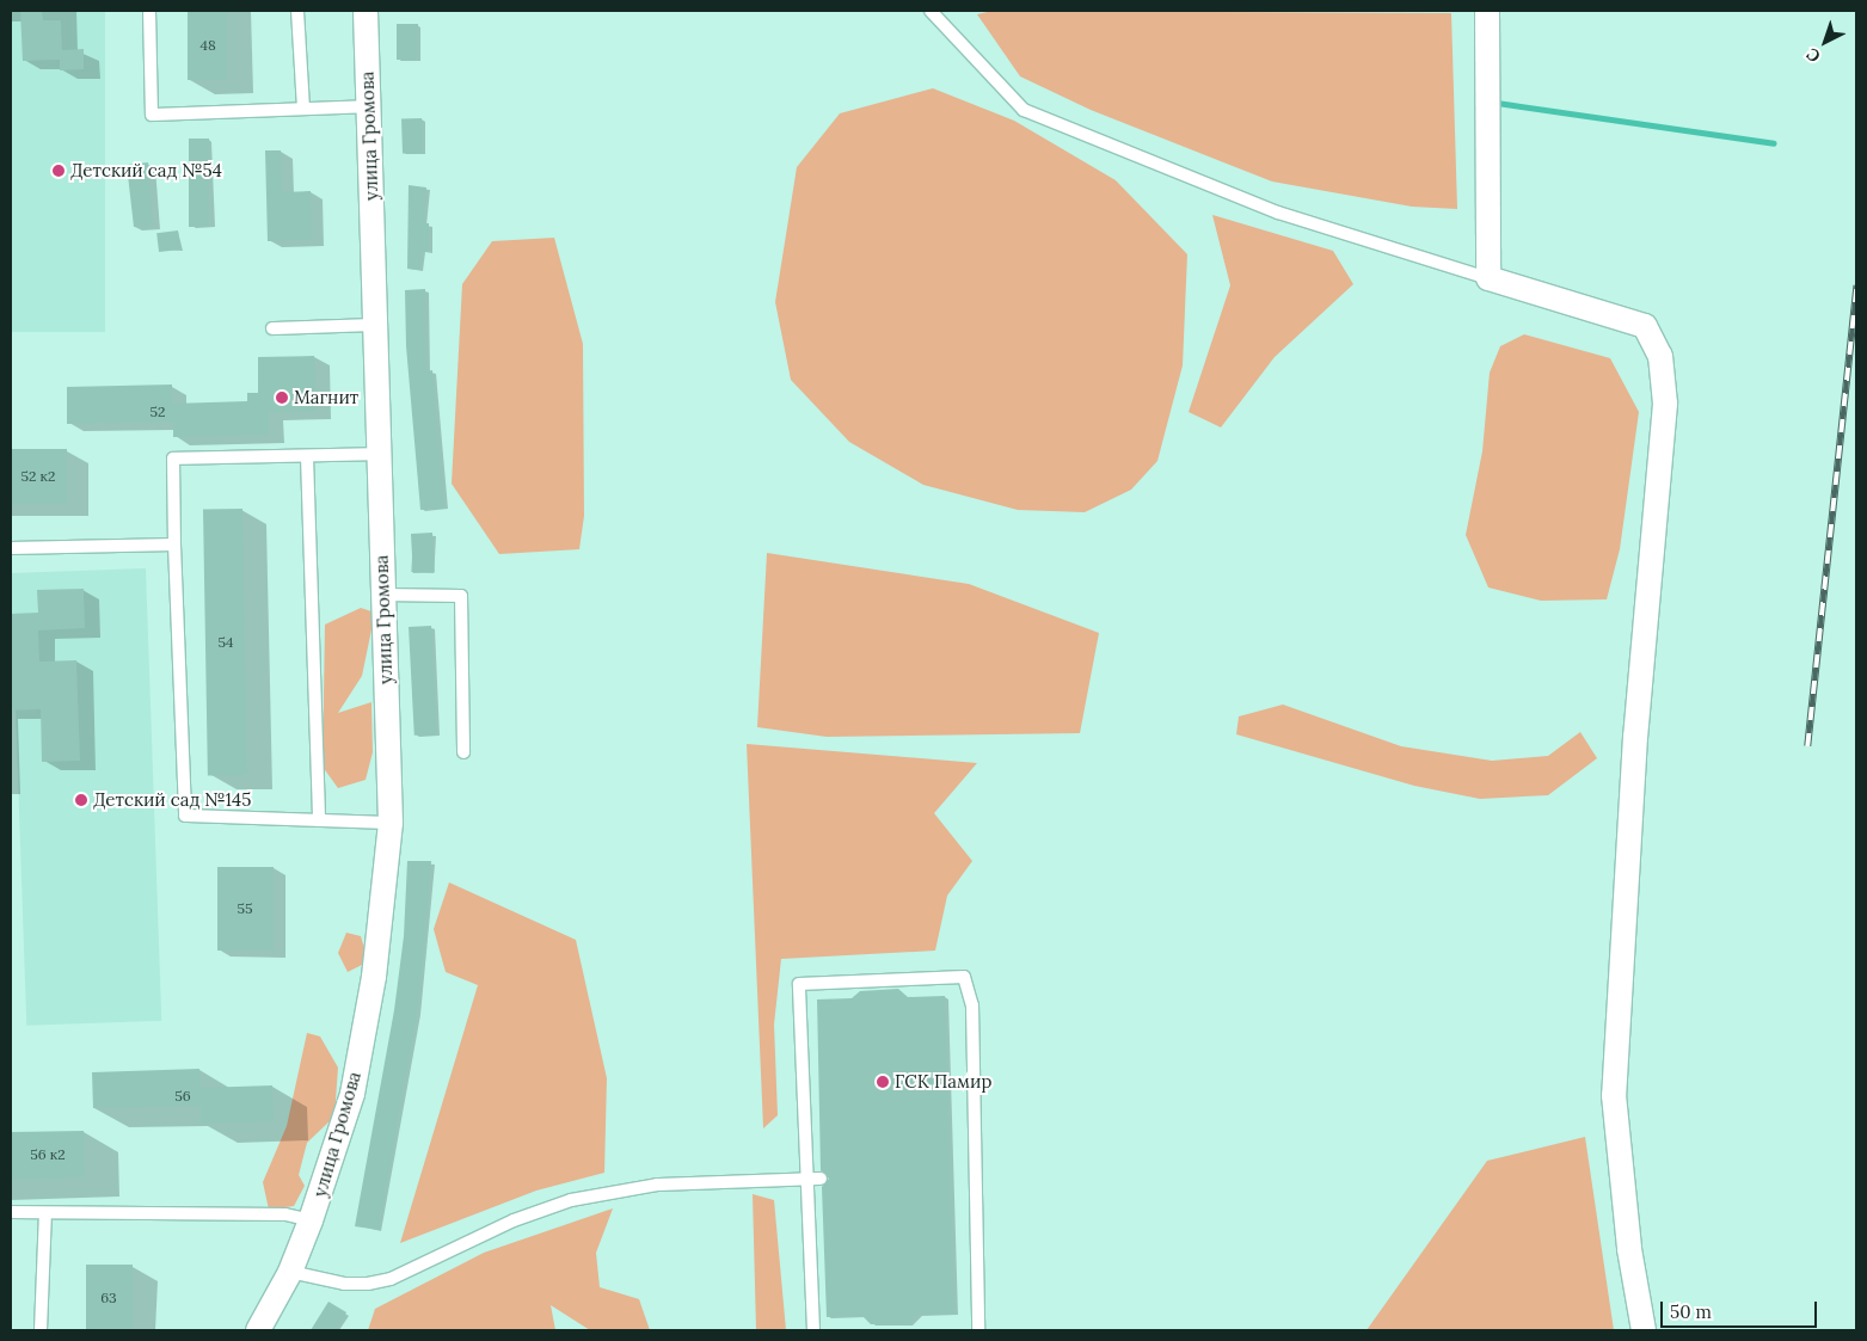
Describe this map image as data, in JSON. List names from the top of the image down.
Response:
{
  "streets": {
    "street": ["улица Громова"]
  },
  "places": [
    "Детский сад №54",
    "Магнит",
    "Детский сад №145",
    "ГСК Памир"
  ],
  "house_numbers": [
    "48",
    "52",
    "52 к2",
    "54",
    "55",
    "56",
    "56 к2",
    "63"
  ],
  "scale_bar": "50 m",
  "north": "bottom left"
}
